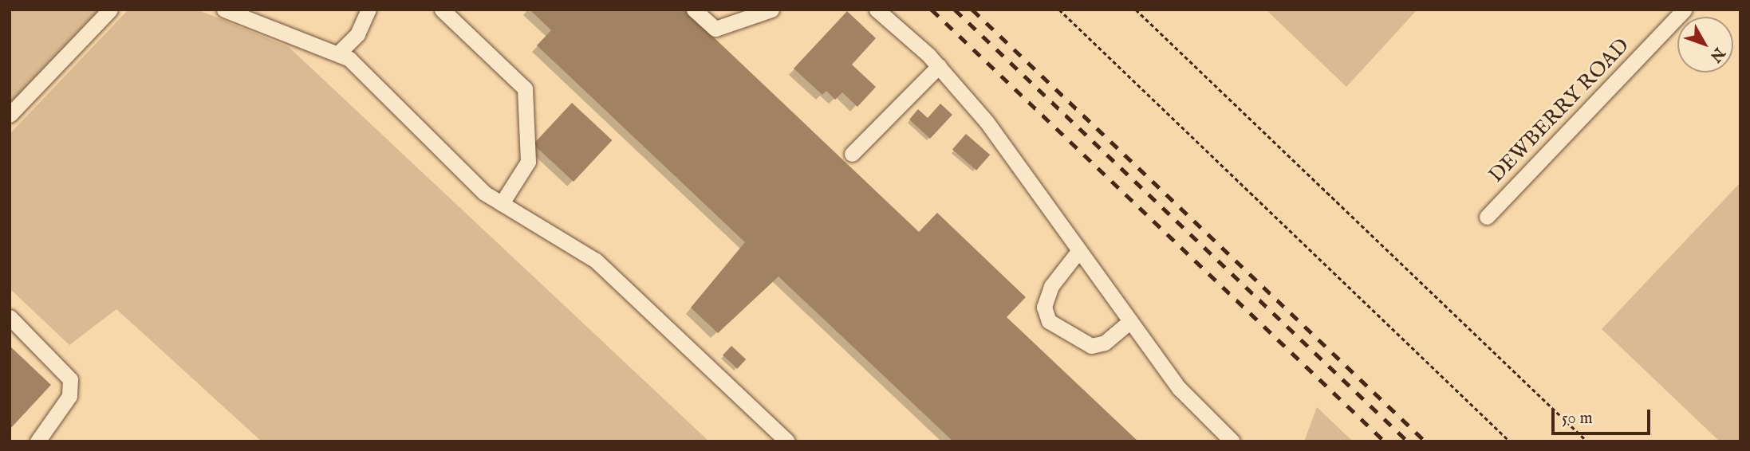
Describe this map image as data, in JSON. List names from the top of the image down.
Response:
{
  "streets": {
    "street": ["DEWBERRY ROAD"]
  },
  "scale_bar": "50 m",
  "north": "bottom right"
}
